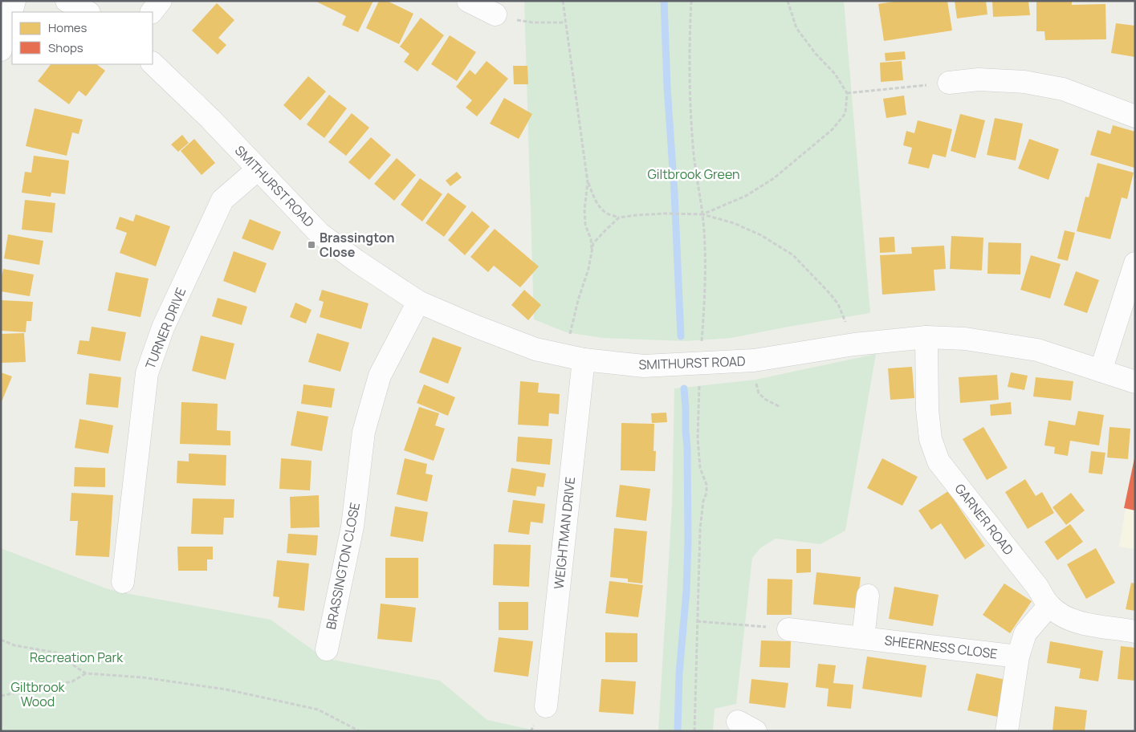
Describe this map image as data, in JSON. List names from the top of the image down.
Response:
{
  "streets": {
    "street": [
      "SMITHURST ROAD",
      "TURNER DRIVE",
      "GARNER ROAD",
      "WEIGHTMAN DRIVE",
      "BRASSINGTON CLOSE",
      "SHEERNESS CLOSE"
    ]
  },
  "crossings": [
    ["SMITHURST ROAD", "TURNER DRIVE"],
    ["SMITHURST ROAD", "GARNER ROAD"],
    ["SMITHURST ROAD", "WEIGHTMAN DRIVE"],
    ["SMITHURST ROAD", "BRASSINGTON CLOSE"]
  ],
  "parks": ["Giltbrook Green", "Recreation Park", "Giltbrook Wood"],
  "places": {
    "transit": ["Brassington Close"]
  },
  "legend": ["Homes", "Shops"]
}
